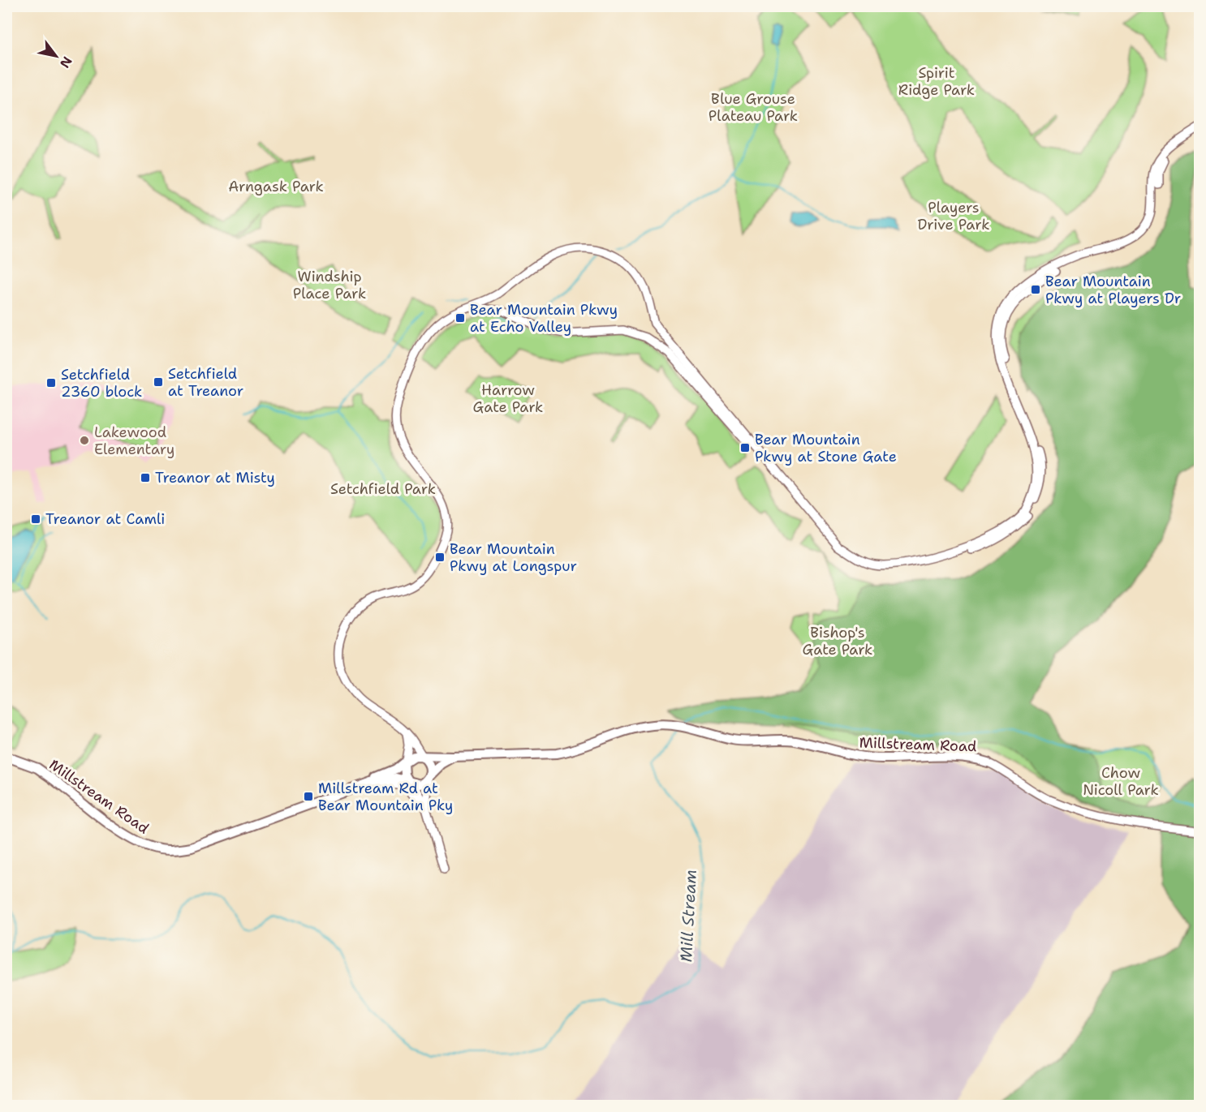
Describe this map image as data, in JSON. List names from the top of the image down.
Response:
{
  "streets": {
    "main road": ["Millstream Road"]
  },
  "water": ["Mill Stream"],
  "parks": [
    "Spirit Ridge Park",
    "Blue Grouse Plateau Park",
    "Arngask Park",
    "Players Drive Park",
    "Windship Place Park",
    "Harrow Gate Park",
    "Setchfield Park",
    "Bishop's Gate Park",
    "Chow Nicoll Park"
  ],
  "places": {
    "transit": [
      "Bear Mountain Pkwy at Players Dr",
      "Bear Mountain Pkwy at Echo Valley",
      "Setchfield at Treanor",
      "Setchfield 2360 block",
      "Bear Mountain Pkwy at Stone Gate",
      "Treanor at Misty",
      "Treanor at Camli",
      "Bear Mountain Pkwy at Longspur",
      "Millstream Rd at Bear Mountain Pky"
    ],
    "other": ["Lakewood Elementary"]
  },
  "north": "bottom right"
}
